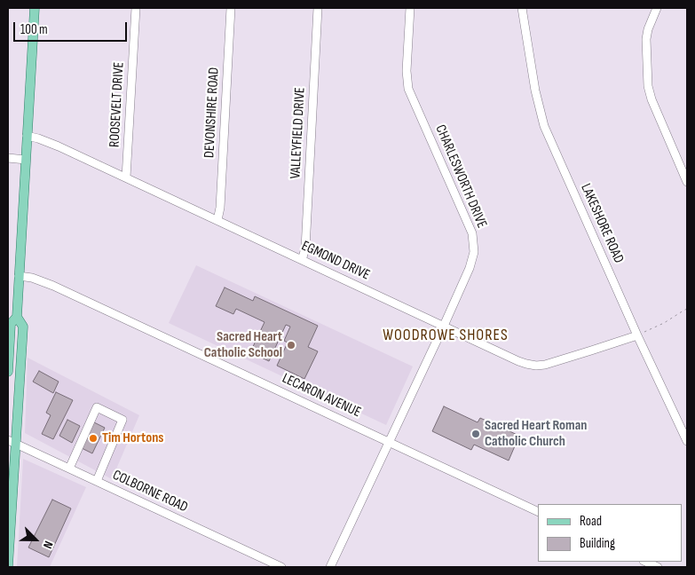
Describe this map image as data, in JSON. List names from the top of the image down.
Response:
{
  "streets": {
    "street": [
      "ROOSEVELT DRIVE",
      "DEVONSHIRE ROAD",
      "VALLEYFIELD DRIVE",
      "CHARLESWORTH DRIVE",
      "LAKESHORE ROAD",
      "EGMOND DRIVE",
      "LECARON AVENUE",
      "COLBORNE ROAD"
    ]
  },
  "crossings": [
    ["ROOSEVELT DRIVE", "EGMOND DRIVE"],
    ["DEVONSHIRE ROAD", "EGMOND DRIVE"],
    ["VALLEYFIELD DRIVE", "EGMOND DRIVE"],
    ["CHARLESWORTH DRIVE", "EGMOND DRIVE"],
    ["CHARLESWORTH DRIVE", "LECARON AVENUE"],
    ["LAKESHORE ROAD", "EGMOND DRIVE"]
  ],
  "districts": ["WOODROWE SHORES"],
  "places": ["Sacred Heart Catholic School", "Sacred Heart Roman Catholic Church", "Tim Hortons"],
  "legend": ["Road", "Building"],
  "scale_bar": "100 m",
  "north": "bottom right"
}
